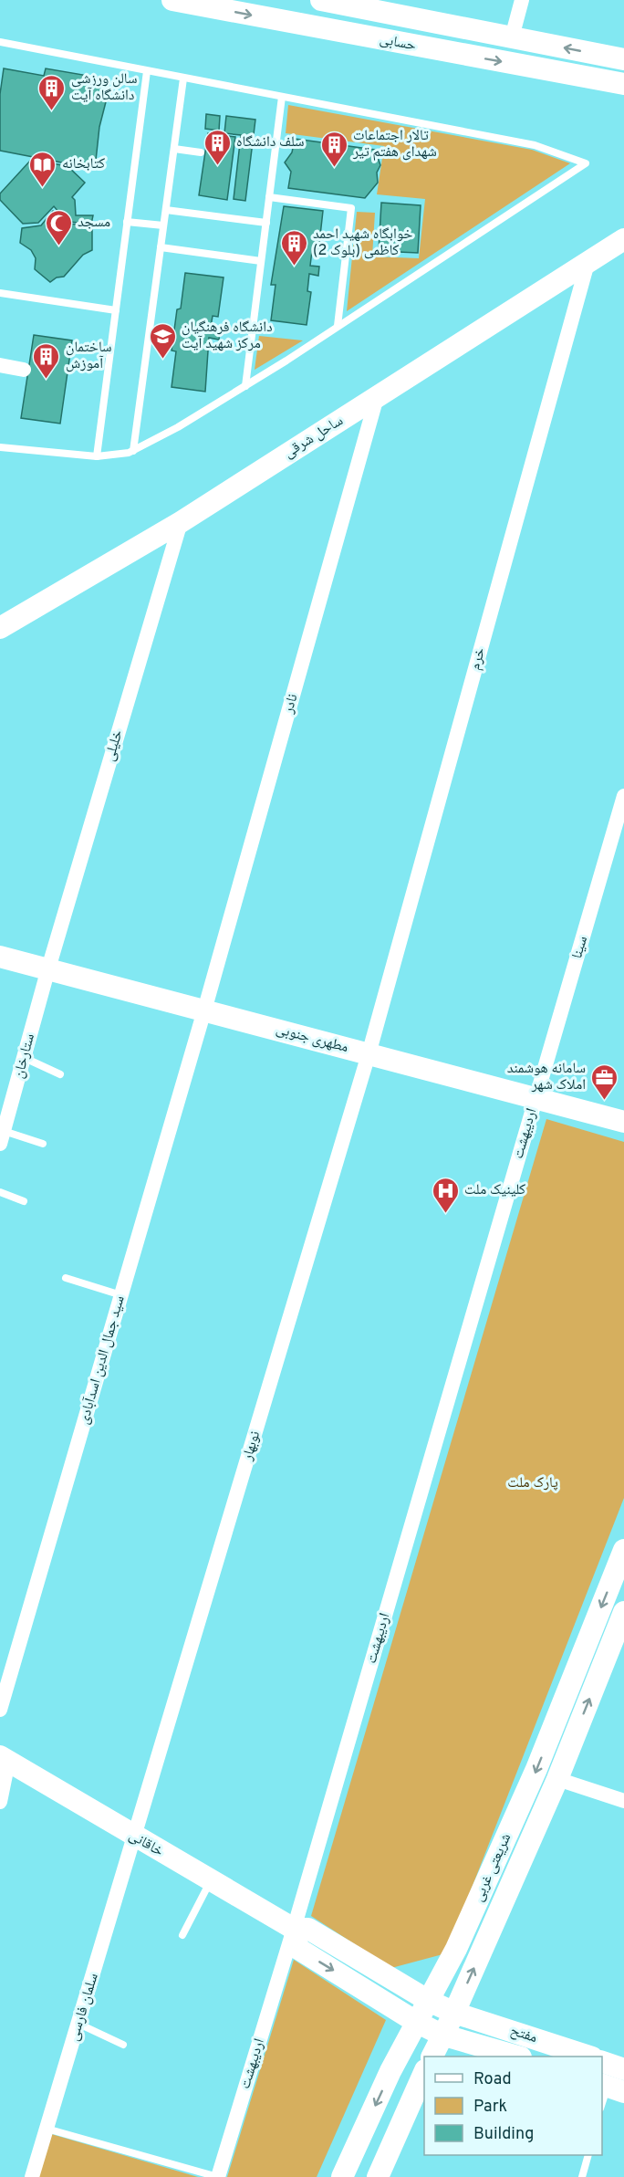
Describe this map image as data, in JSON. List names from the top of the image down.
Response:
{
  "streets": {
    "street": [
      "حسابی",
      "ساحل شرقی",
      "خرم",
      "نادر",
      "خلیلی",
      "سینا",
      "مطهری جنوبی",
      "ستارخان",
      "اردیبهشت",
      "سید جمال الدین اسدآبادی",
      "نوبهار",
      "خاقانی",
      "شریعتی غربی",
      "سلمان فارسی",
      "مفتح"
    ]
  },
  "crossings": [
    ["ساحل شرقی", "خرم"],
    ["ساحل شرقی", "نادر"],
    ["ساحل شرقی", "خلیلی"],
    ["خرم", "مطهری جنوبی"],
    ["خرم", "نوبهار"],
    ["نادر", "مطهری جنوبی"],
    ["نادر", "سید جمال الدین اسدآبادی"],
    ["خلیلی", "مطهری جنوبی"],
    ["خلیلی", "ستارخان"],
    ["سینا", "مطهری جنوبی"],
    ["سینا", "اردیبهشت"],
    ["مطهری جنوبی", "ستارخان"],
    ["مطهری جنوبی", "اردیبهشت"],
    ["مطهری جنوبی", "سید جمال الدین اسدآبادی"],
    ["مطهری جنوبی", "نوبهار"],
    ["اردیبهشت", "خاقانی"],
    ["نوبهار", "خاقانی"],
    ["نوبهار", "سلمان فارسی"],
    ["خاقانی", "شریعتی غربی"],
    ["خاقانی", "سلمان فارسی"],
    ["خاقانی", "مفتح"],
    ["شریعتی غربی", "مفتح"]
  ],
  "parks": ["پارک ملت"],
  "places": {
    "building": [
      "سالن ورزشی دانشگاه آیت",
      "سلف دانشگاه",
      "تالار اجتماعات شهدای هفتم تیر",
      "خوابگاه شهید احمد کاظمی (بلوک 2)",
      "ساختمان آموزش"
    ],
    "library": ["کتابخانه"],
    "mosque": ["مسجد"],
    "school or university": ["دانشگاه فرهنگیان مرکز شهید آیت"],
    "office": ["سامانه هوشمند املاک شهر"],
    "hospital": ["کلینیک ملت"]
  },
  "legend": ["Road", "Park", "Building"]
}
